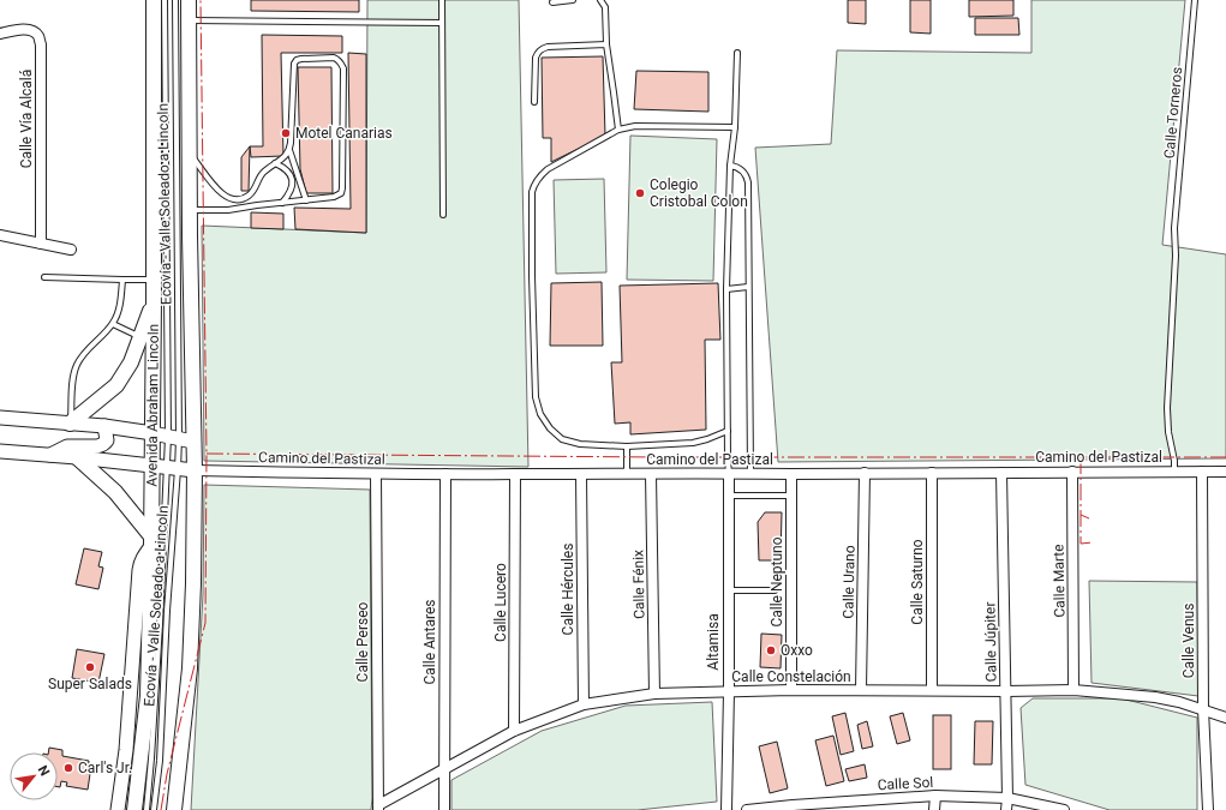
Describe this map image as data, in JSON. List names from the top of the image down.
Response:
{
  "streets": {
    "main road": ["Avenida Abraham Lincoln"],
    "street": [
      "Calle Vía Alcalá",
      "Camino del Pastizal",
      "Calle Marte",
      "Calle Neptuno",
      "Calle Urano",
      "Calle Saturno",
      "Calle Fénix",
      "Calle Hércules",
      "Calle Lucero",
      "Calle Venus",
      "Calle Perseo",
      "Calle Antares",
      "Altamisa",
      "Calle Júpiter",
      "Calle Constelación",
      "Calle Sol"
    ],
    "lane": ["Calle Torneros", "Ecovía - Valle Soleado a Lincoln"]
  },
  "crossings": [
    ["Calle Torneros", "Camino del Pastizal"],
    ["Ecovía - Valle Soleado a Lincoln", "Avenida Abraham Lincoln"],
    ["Camino del Pastizal", "Calle Marte"],
    ["Camino del Pastizal", "Calle Neptuno"],
    ["Camino del Pastizal", "Calle Urano"],
    ["Camino del Pastizal", "Calle Saturno"],
    ["Camino del Pastizal", "Calle Fénix"],
    ["Camino del Pastizal", "Calle Hércules"],
    ["Camino del Pastizal", "Calle Lucero"],
    ["Camino del Pastizal", "Calle Venus"],
    ["Camino del Pastizal", "Calle Perseo"],
    ["Camino del Pastizal", "Calle Antares"],
    ["Camino del Pastizal", "Altamisa"],
    ["Camino del Pastizal", "Calle Júpiter"],
    ["Calle Marte", "Calle Constelación"],
    ["Calle Neptuno", "Calle Constelación"],
    ["Calle Urano", "Calle Constelación"],
    ["Calle Saturno", "Calle Constelación"],
    ["Calle Fénix", "Calle Constelación"],
    ["Calle Hércules", "Calle Constelación"],
    ["Calle Lucero", "Calle Constelación"],
    ["Calle Venus", "Calle Constelación"],
    ["Calle Perseo", "Calle Constelación"],
    ["Calle Antares", "Calle Constelación"],
    ["Altamisa", "Calle Constelación"],
    ["Calle Júpiter", "Calle Constelación"],
    ["Calle Júpiter", "Calle Sol"]
  ],
  "places": [
    "Motel Canarias",
    "Colegio Cristobal Colon",
    "Oxxo",
    "Super Salads",
    "Carl's Jr."
  ],
  "north": "top right"
}
